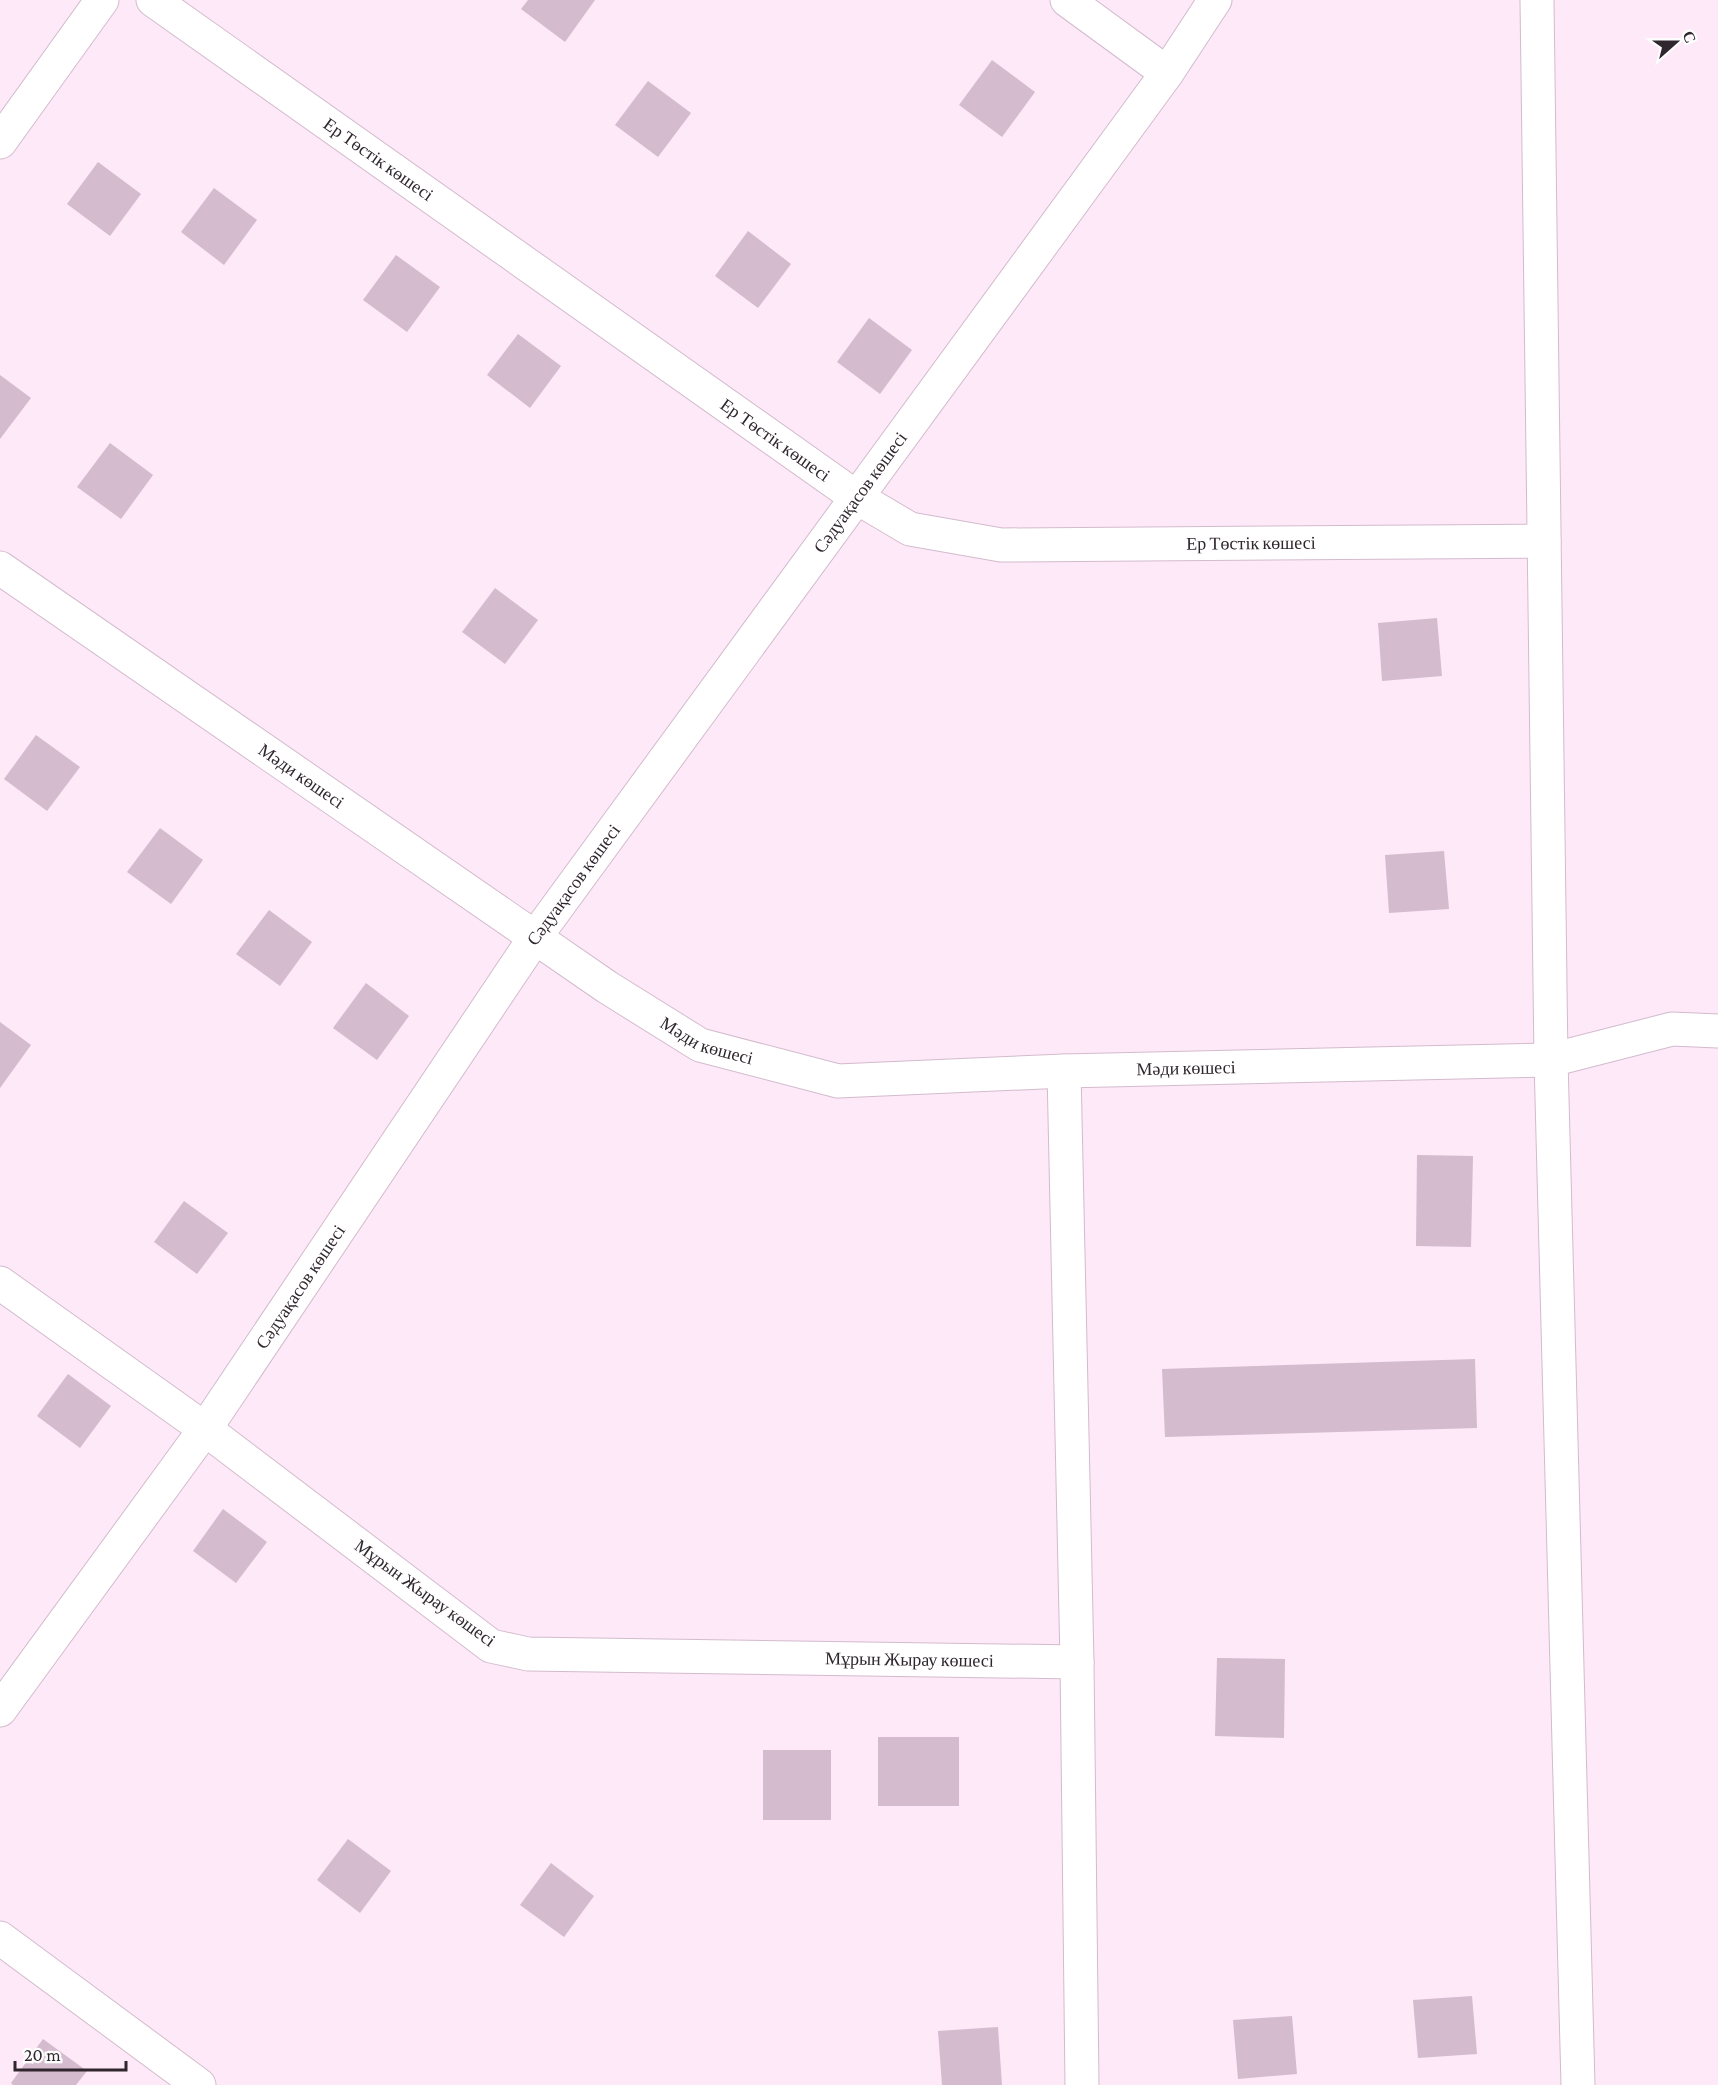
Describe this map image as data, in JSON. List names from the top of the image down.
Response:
{
  "streets": {
    "street": [
      "Ер Төстік көшесі",
      "Сәдуақасов көшесі",
      "Мәди көшесі",
      "Мұрын Жырау көшесі"
    ]
  },
  "crossings": [
    ["Ер Төстік көшесі", "Сәдуақасов көшесі"],
    ["Сәдуақасов көшесі", "Мәди көшесі"],
    ["Сәдуақасов көшесі", "Мұрын Жырау көшесі"]
  ],
  "scale_bar": "20 m",
  "north": "right"
}
